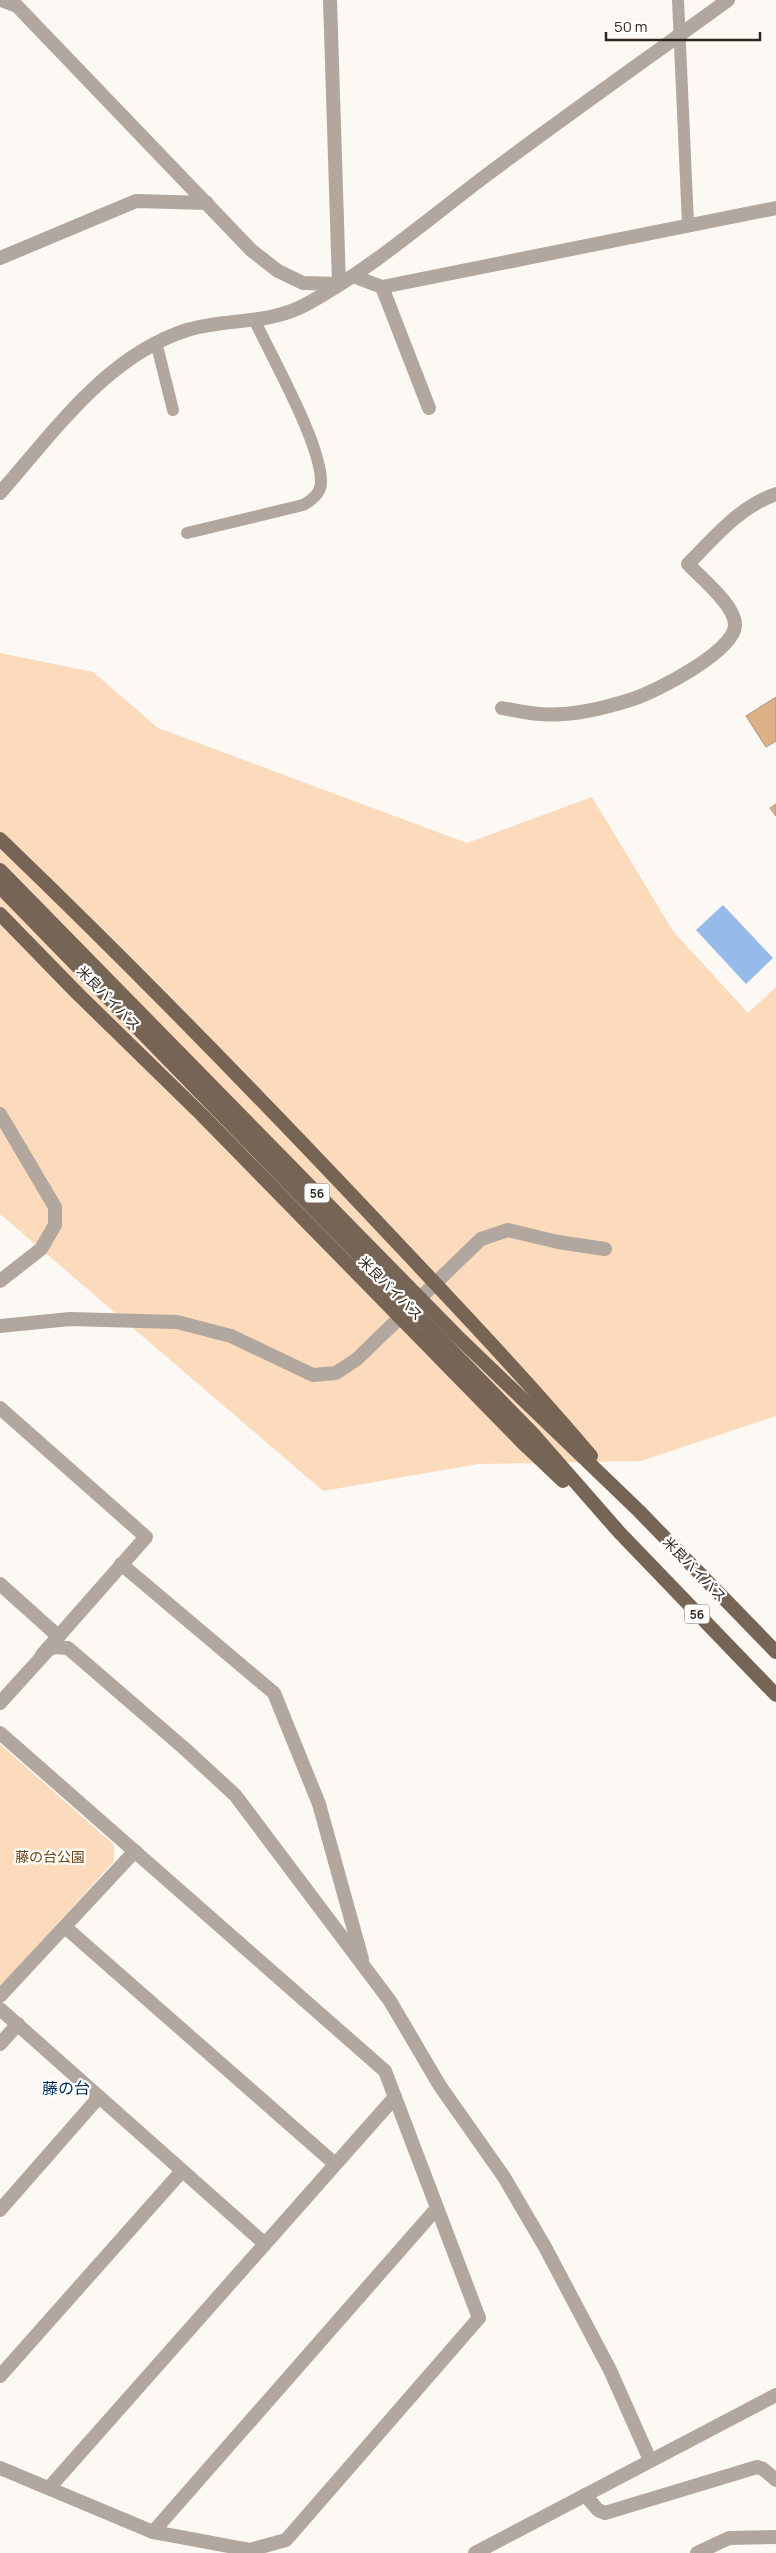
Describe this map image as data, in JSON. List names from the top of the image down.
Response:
{
  "streets": {
    "main road": ["米良バイパス", "56"]
  },
  "districts": ["藤の台"],
  "parks": ["藤の台公園"],
  "scale_bar": "50 m"
}
